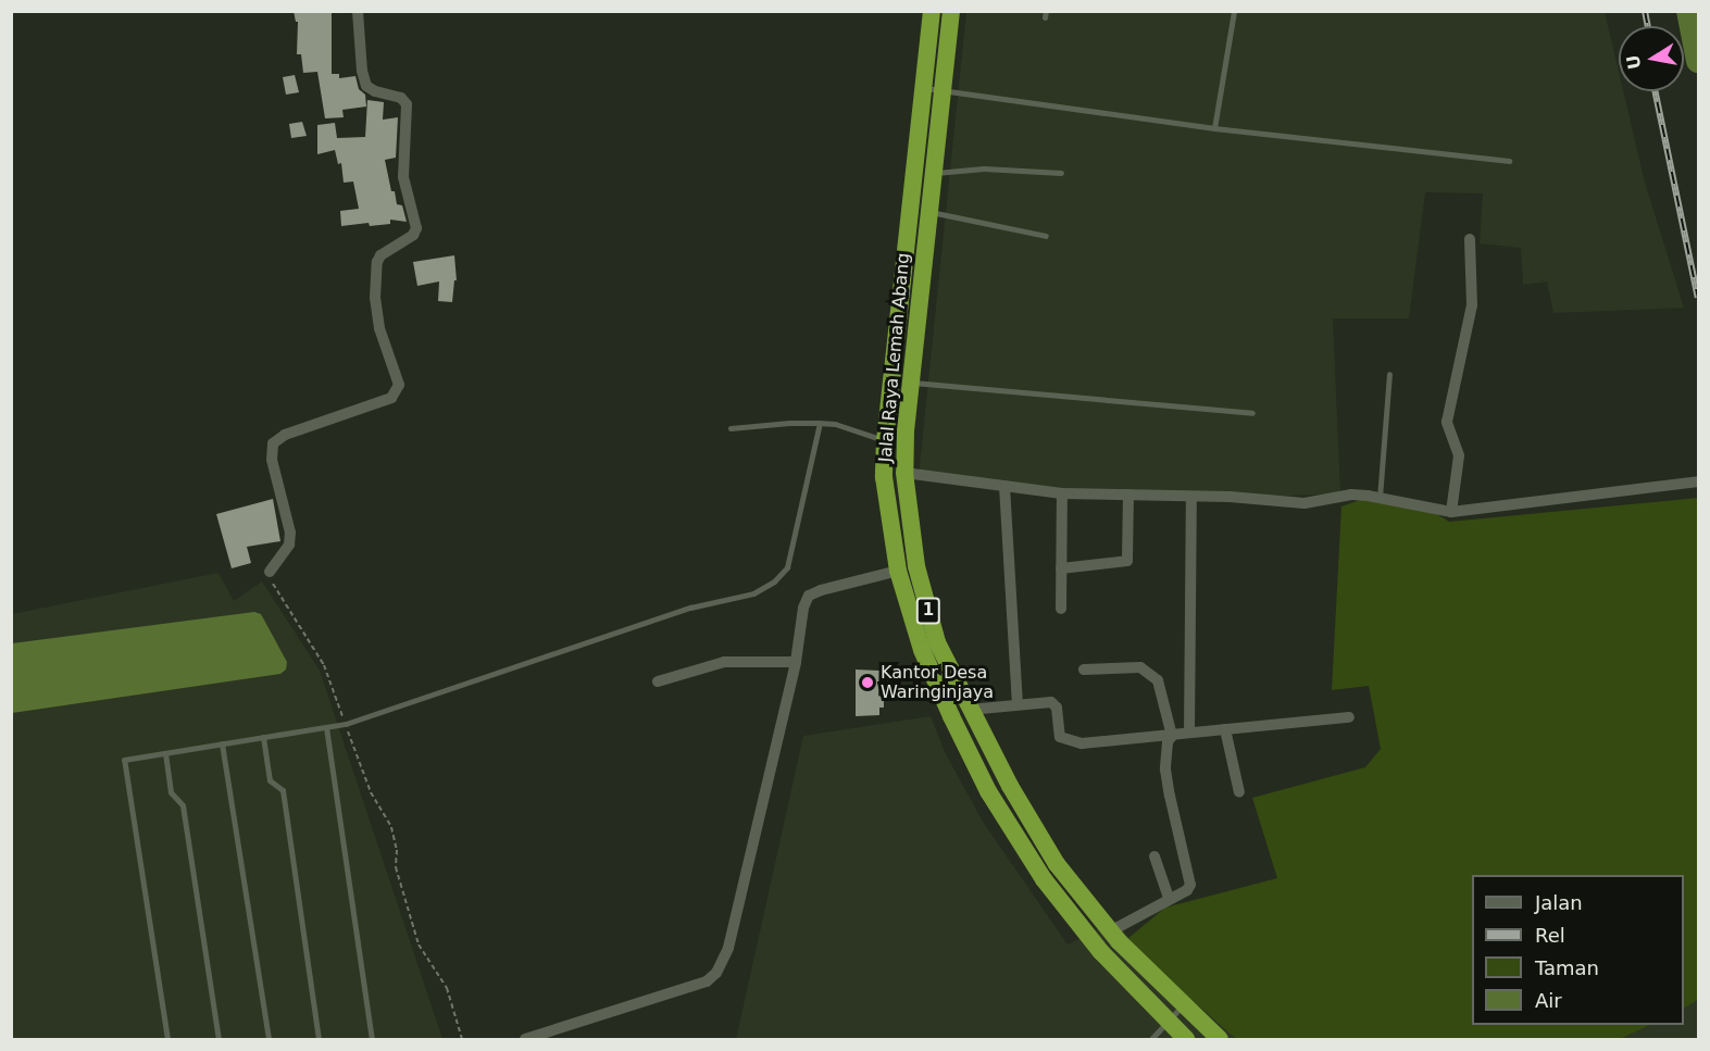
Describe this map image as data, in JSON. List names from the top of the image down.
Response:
{
  "streets": {
    "highway": ["Jalal Raya Lemah Abang", "1"]
  },
  "crossings": [
    ["Jalal Raya Lemah Abang", "1"]
  ],
  "places": ["Kantor Desa Waringinjaya"],
  "legend": [
    "Jalan",
    "Rel",
    "Taman",
    "Air"
  ],
  "north": "left"
}
